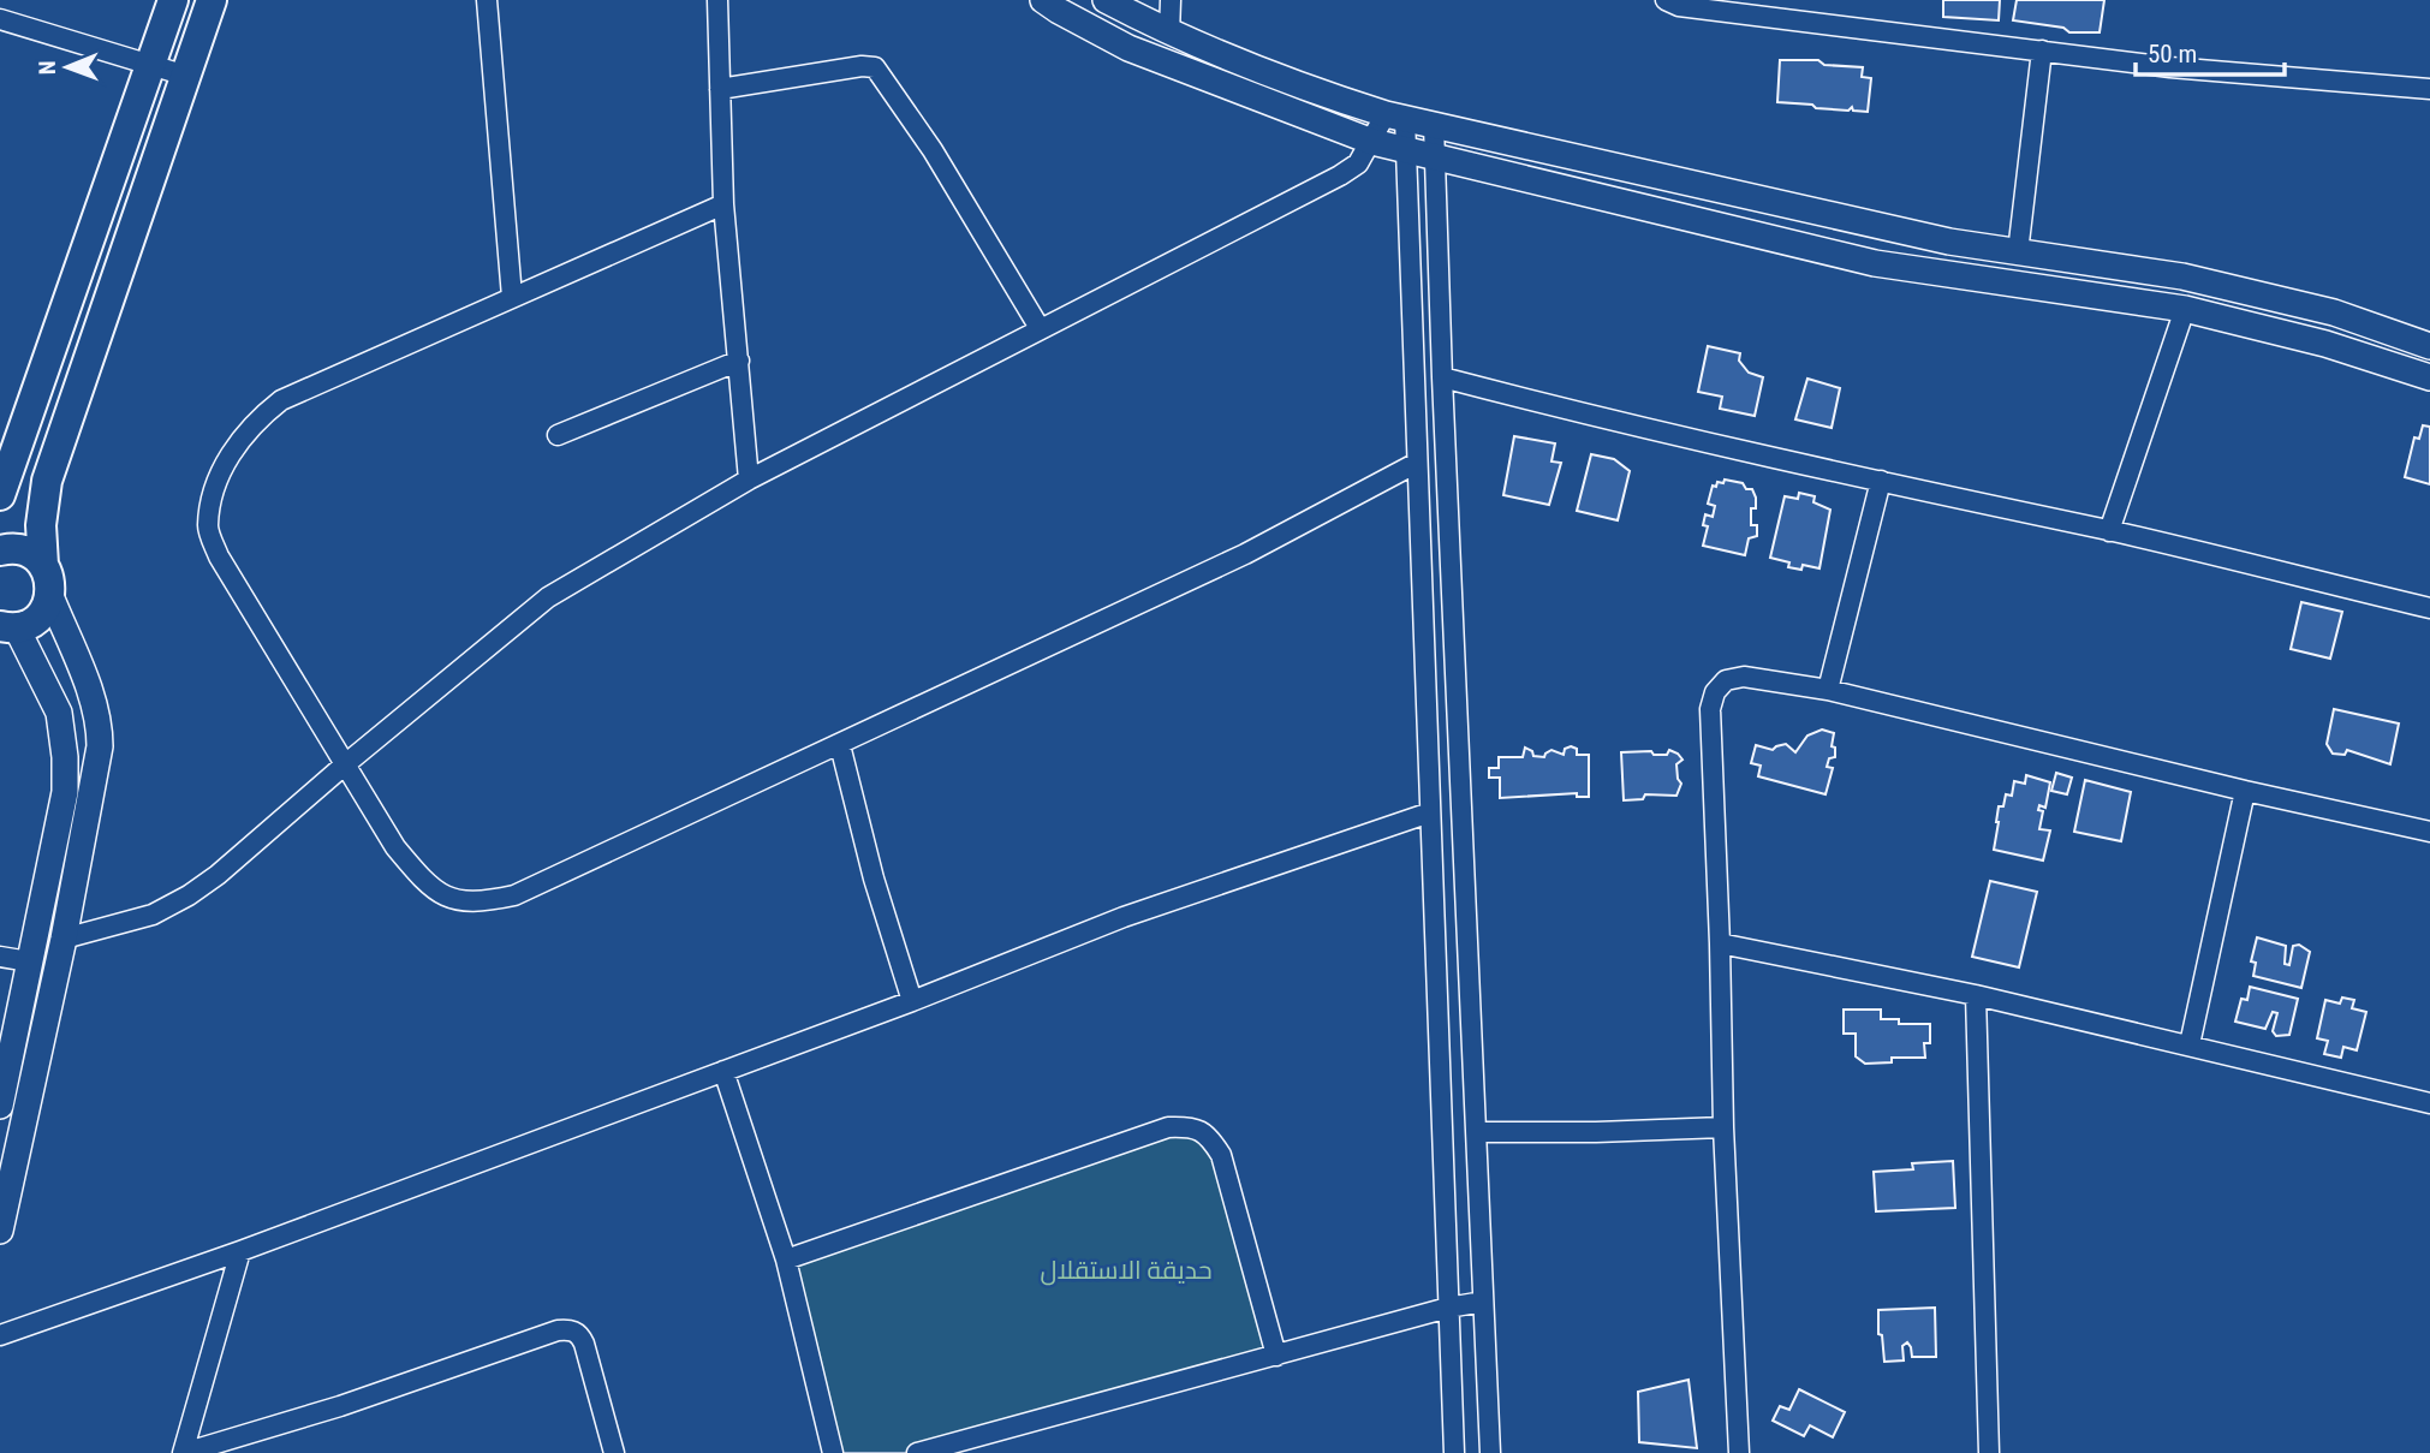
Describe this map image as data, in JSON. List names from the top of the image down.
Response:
{
  "parks": ["حديقة الاستقلال"],
  "scale_bar": "50 m",
  "north": "left"
}
